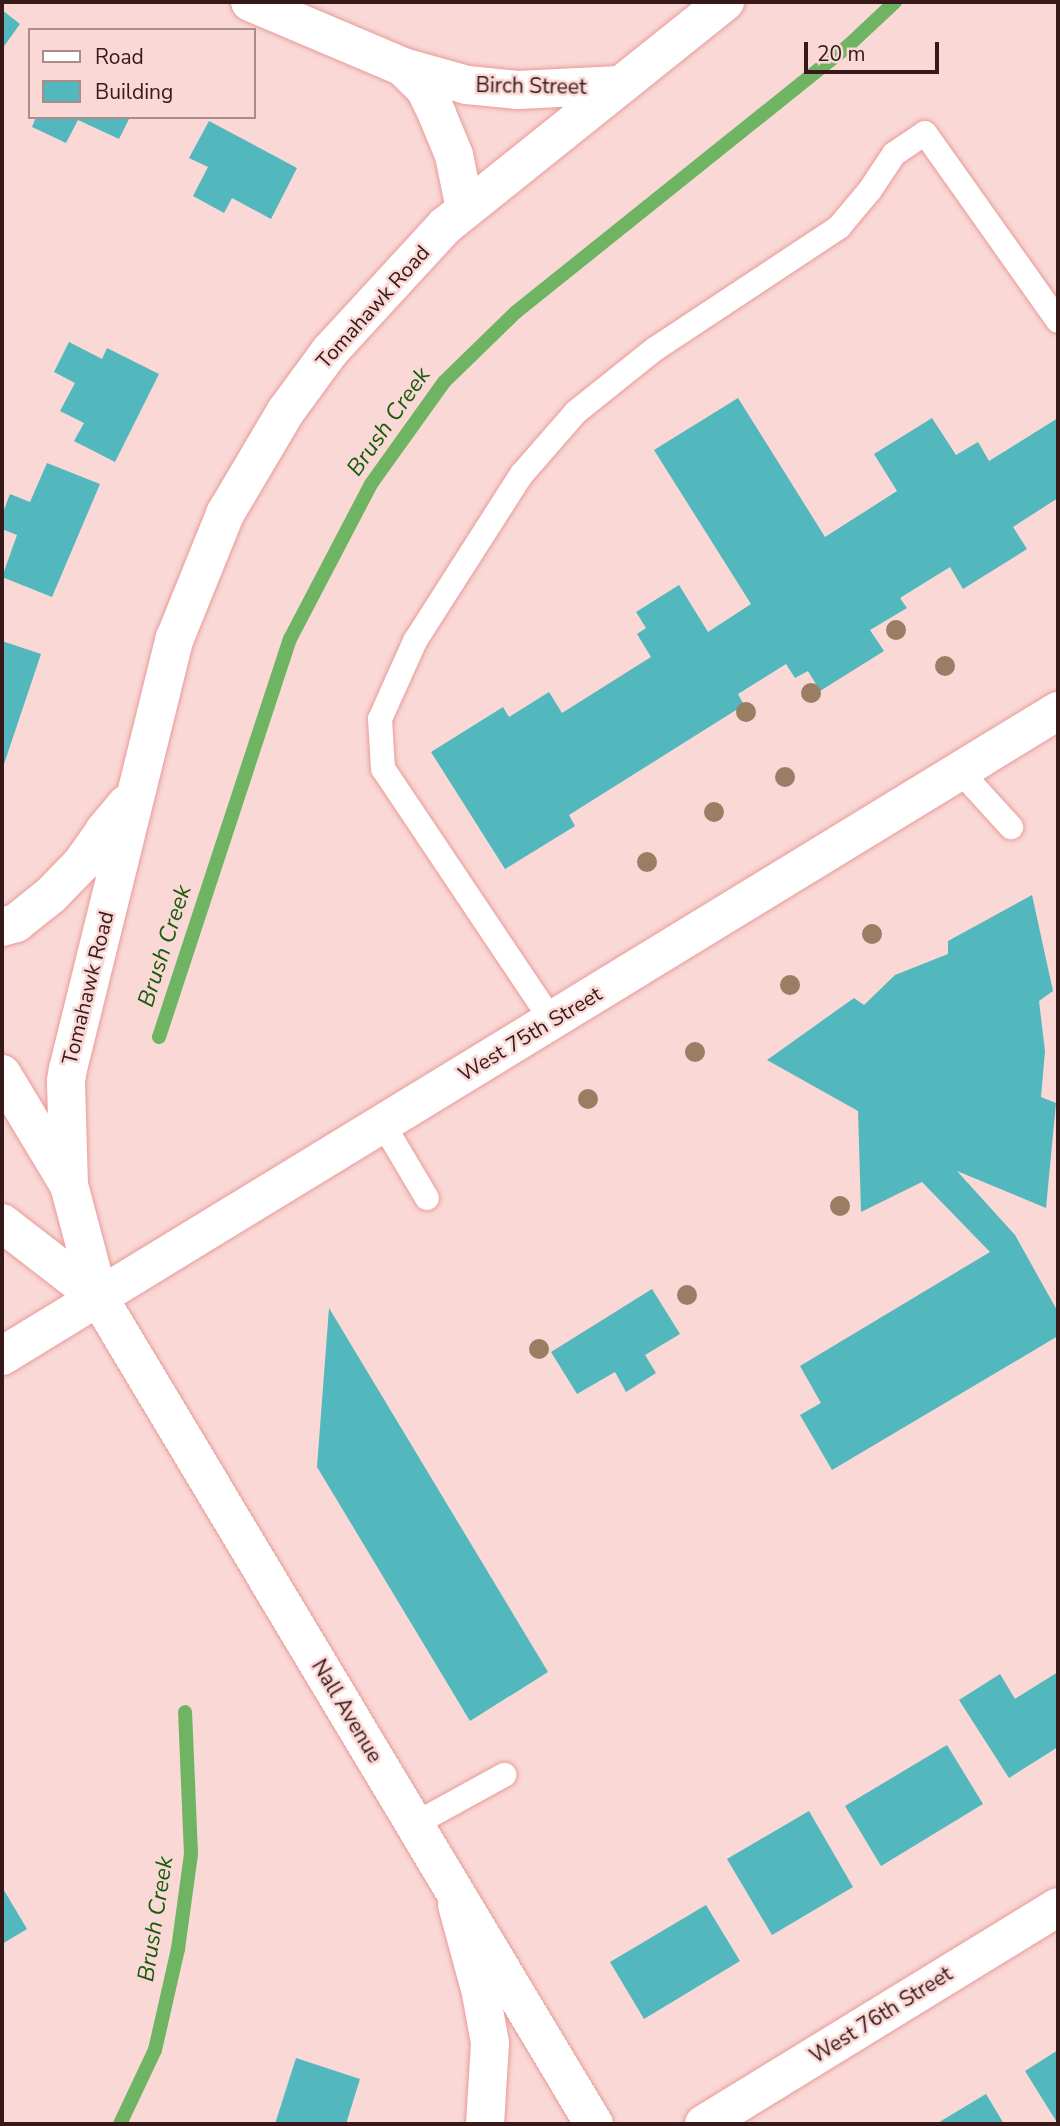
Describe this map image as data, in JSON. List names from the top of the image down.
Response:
{
  "streets": {
    "street": [
      "Birch Street",
      "Tomahawk Road",
      "West 75th Street",
      "Nall Avenue",
      "West 76th Street"
    ]
  },
  "crossings": [
    ["Birch Street", "Tomahawk Road"],
    ["Tomahawk Road", "Nall Avenue"],
    ["West 75th Street", "Nall Avenue"]
  ],
  "water": ["Brush Creek"],
  "legend": ["Road", "Building"],
  "scale_bar": "20 m"
}
